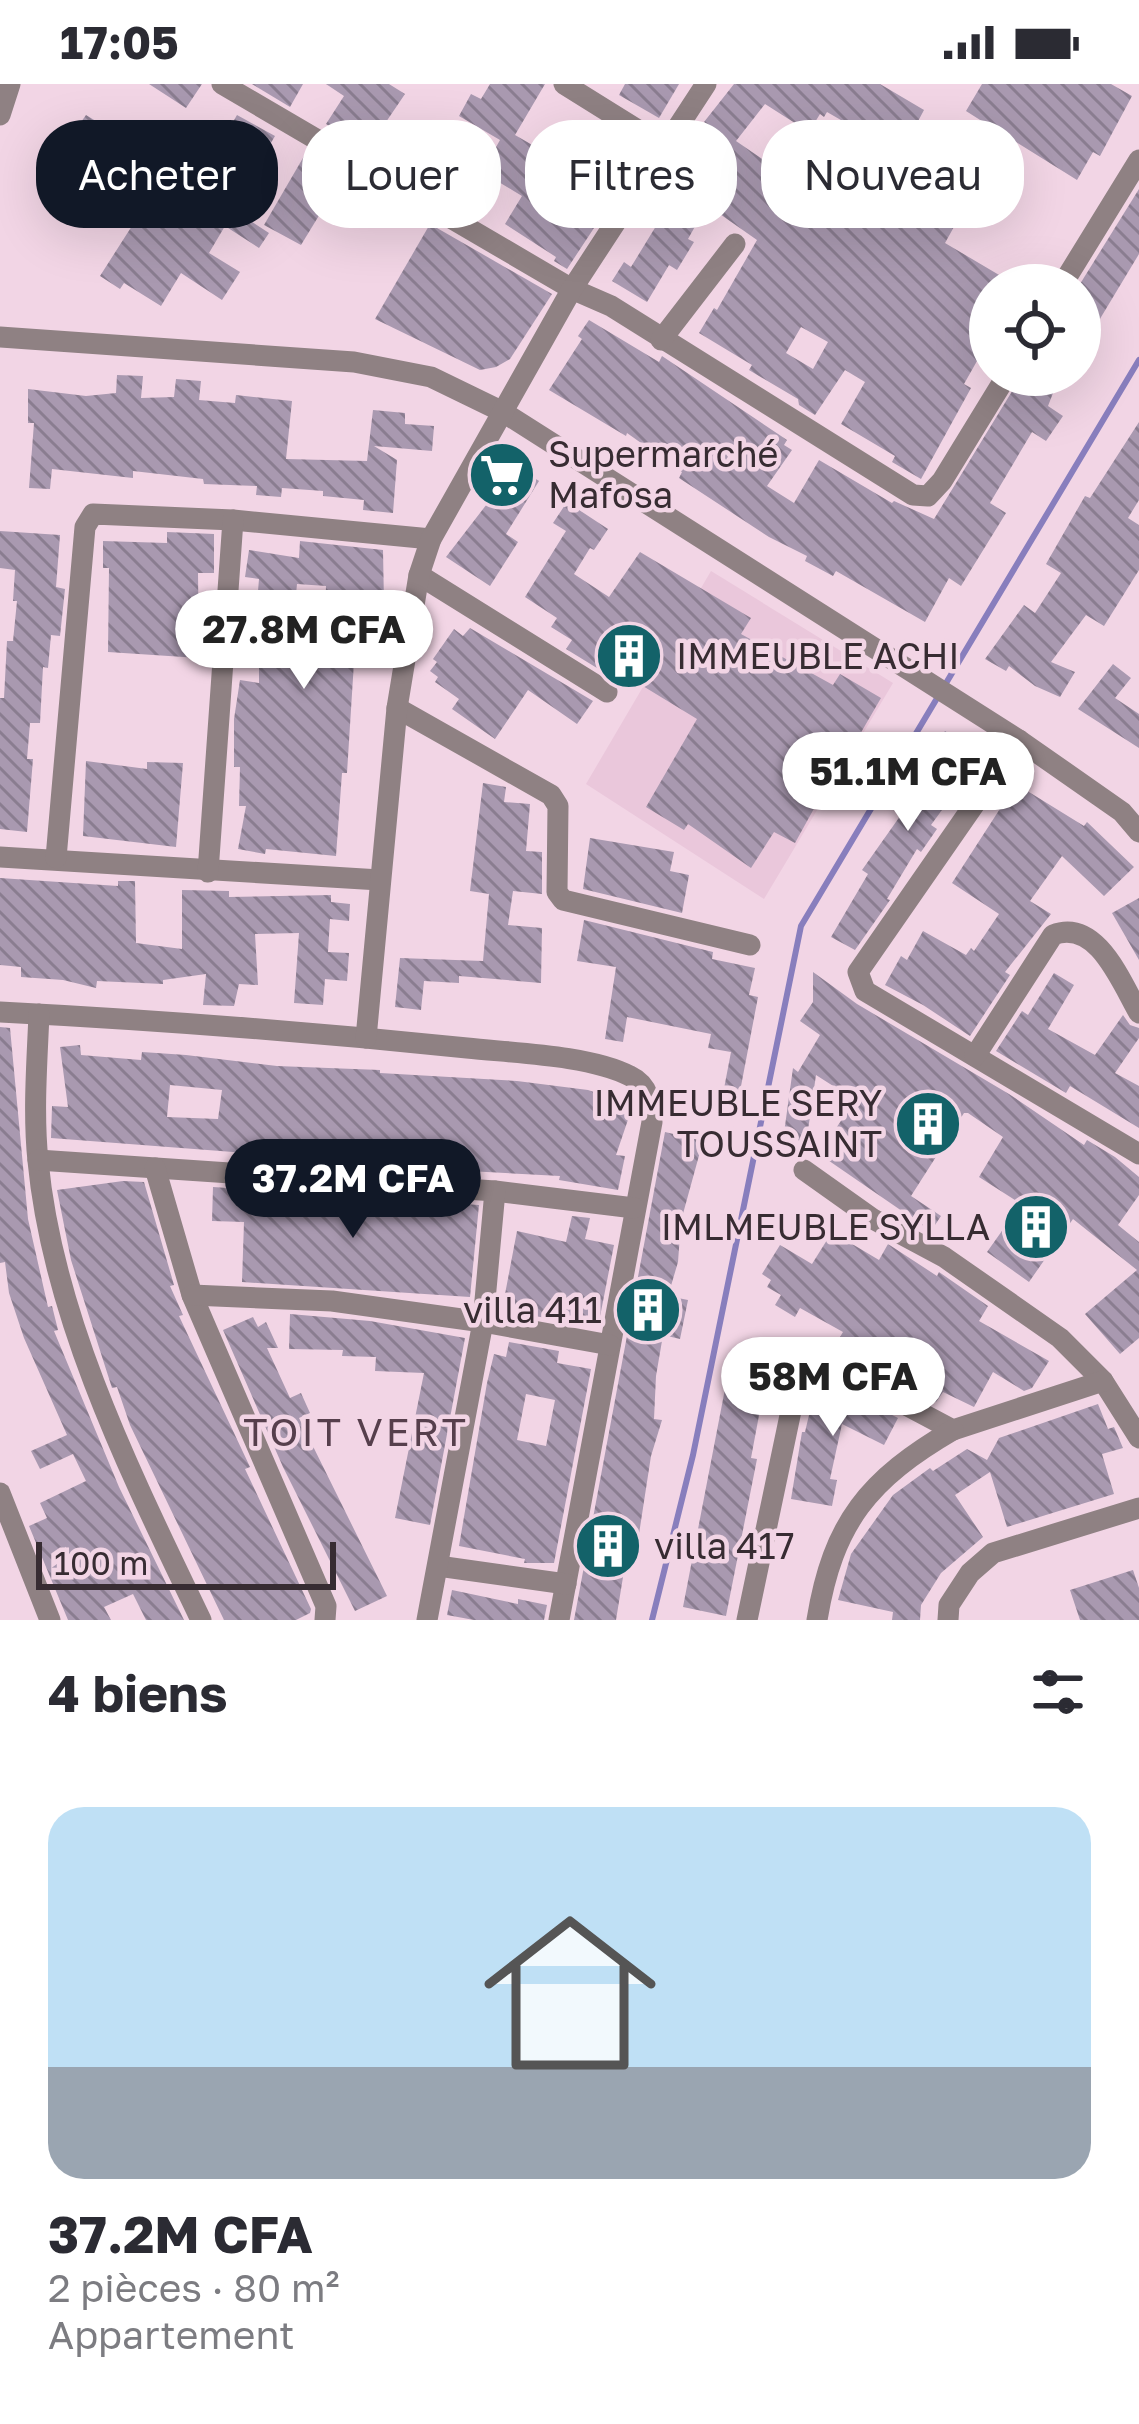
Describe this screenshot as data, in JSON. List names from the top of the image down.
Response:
{
  "districts": ["TOIT VERT"],
  "places": {
    "supermarket": ["Supermarché Mafosa"],
    "building": [
      "IMMEUBLE ACHI",
      "IMMEUBLE SERY TOUSSAINT",
      "IMLMEUBLE SYLLA",
      "villa 411",
      "villa 417"
    ]
  },
  "scale_bar": "100 m",
  "page": {
    "status": "17:05",
    "chip": [
      "Acheter",
      "Louer",
      "Filtres",
      "Nouveau"
    ],
    "price": [
      "27.8M CFA",
      "51.1M CFA",
      "37.2M CFA",
      "58M CFA"
    ],
    "scale": "100 m",
    "heading": "4 biens",
    "list": [
      {
        "name": "37.2M CFA",
        "note": "2 pièces · 80 m² · Appartement"
      }
    ]
  }
}
